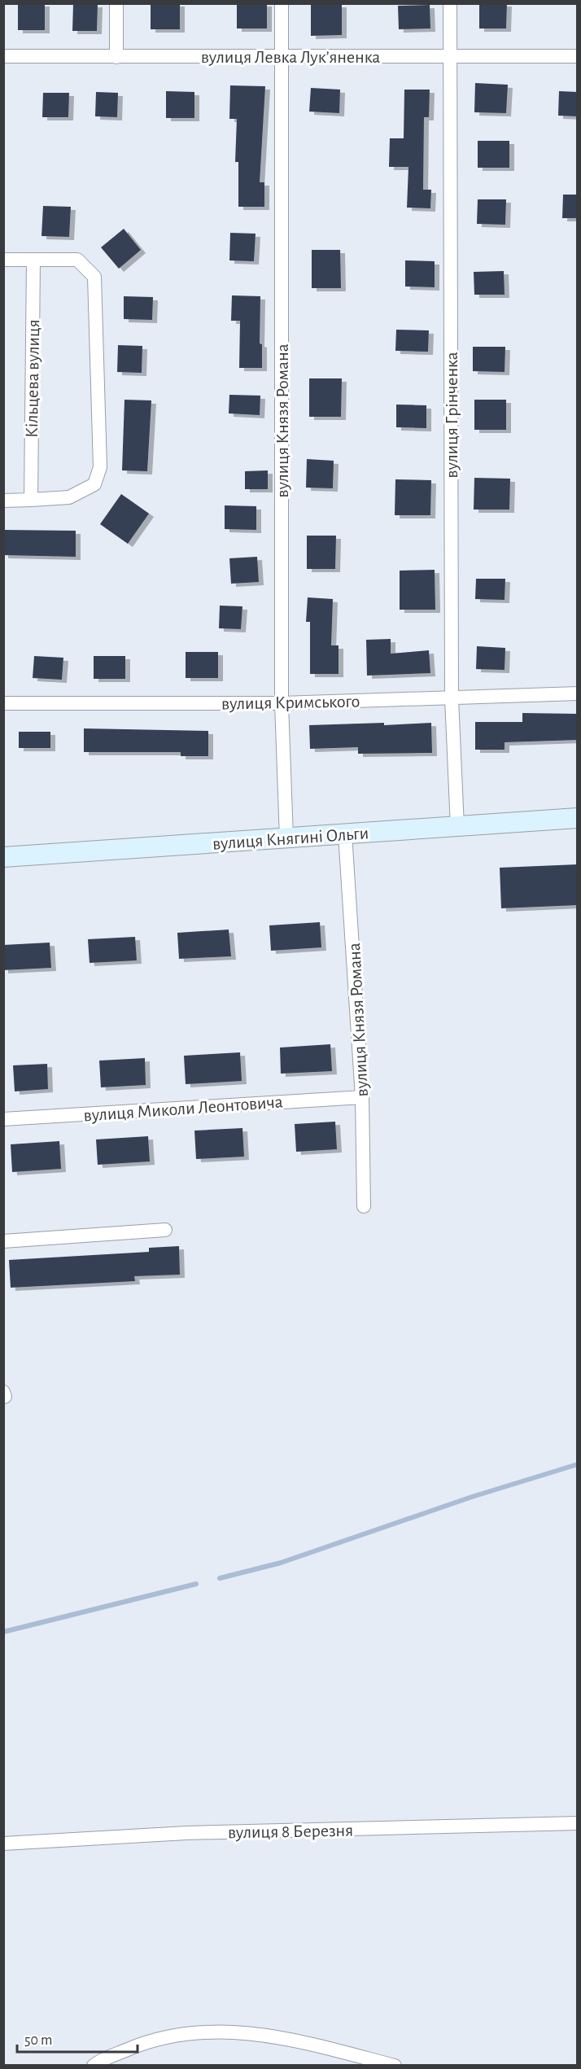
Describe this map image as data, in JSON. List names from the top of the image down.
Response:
{
  "streets": {
    "street": [
      "вулиця Левка Лукʼяненка",
      "Кільцева вулиця",
      "вулиця Грінченка",
      "вулиця Князя Романа",
      "вулиця Кримського",
      "вулиця Княгині Ольги",
      "вулиця Миколи Леонтовича",
      "вулиця 8 Березня"
    ]
  },
  "crossings": [
    ["вулиця Левка Лукʼяненка", "вулиця Грінченка"],
    ["вулиця Левка Лукʼяненка", "вулиця Князя Романа"],
    ["вулиця Грінченка", "вулиця Кримського"],
    ["вулиця Грінченка", "вулиця Княгині Ольги"],
    ["вулиця Князя Романа", "вулиця Кримського"],
    ["вулиця Князя Романа", "вулиця Княгині Ольги"],
    ["вулиця Князя Романа", "вулиця Миколи Леонтовича"]
  ],
  "scale_bar": "50 m"
}
